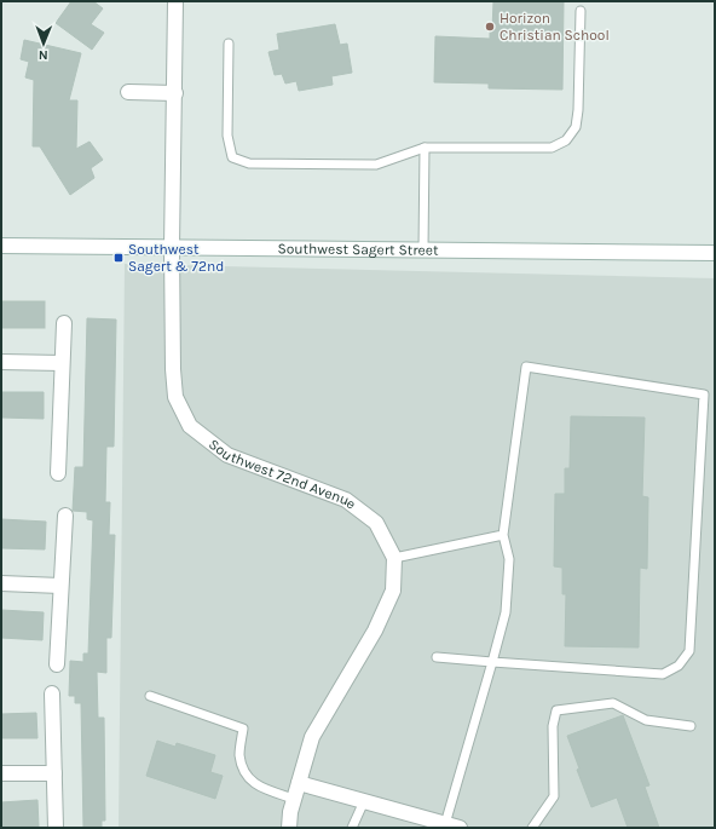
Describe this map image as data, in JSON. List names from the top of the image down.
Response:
{
  "streets": {
    "street": ["Southwest Sagert Street", "Southwest 72nd Avenue"]
  },
  "crossings": [
    ["Southwest Sagert Street", "Southwest 72nd Avenue"]
  ],
  "places": {
    "other": ["Horizon Christian School"],
    "transit": ["Southwest Sagert & 72nd"]
  },
  "north": "bottom"
}
